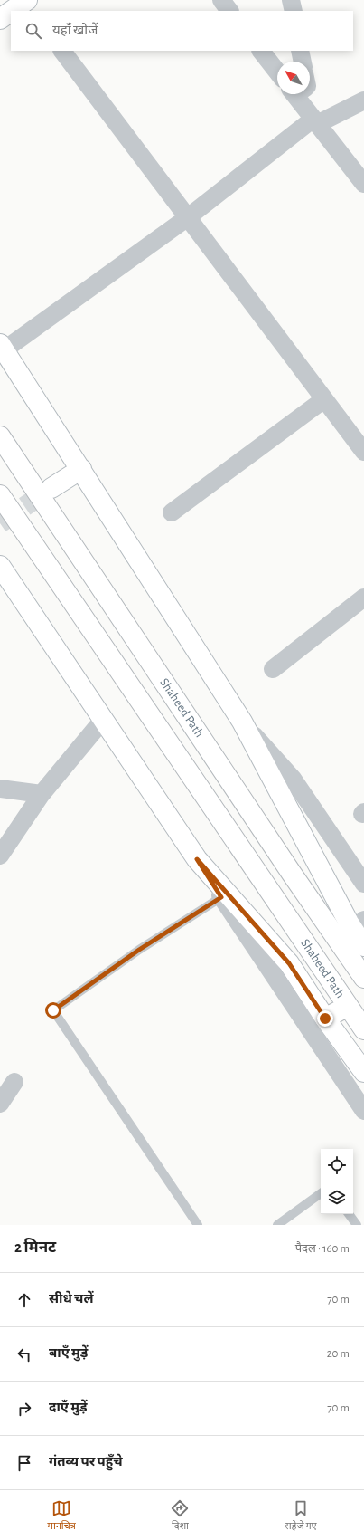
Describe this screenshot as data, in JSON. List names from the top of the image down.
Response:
{
  "streets": {
    "main road": ["Shaheed Path"]
  },
  "north": "top left",
  "page": {
    "search": "यहाँ खोजें",
    "heading": ["2 मिनट", "पैदल · 160 m"],
    "list": [
      ["सीधे चलें", "70 m"],
      ["बाएँ मुड़ें", "20 m"],
      ["दाएँ मुड़ें", "70 m"],
      "गंतव्य पर पहुँचे"
    ],
    "nav": ["मानचित्र", "दिशा", "सहेजे गए"]
  }
}
